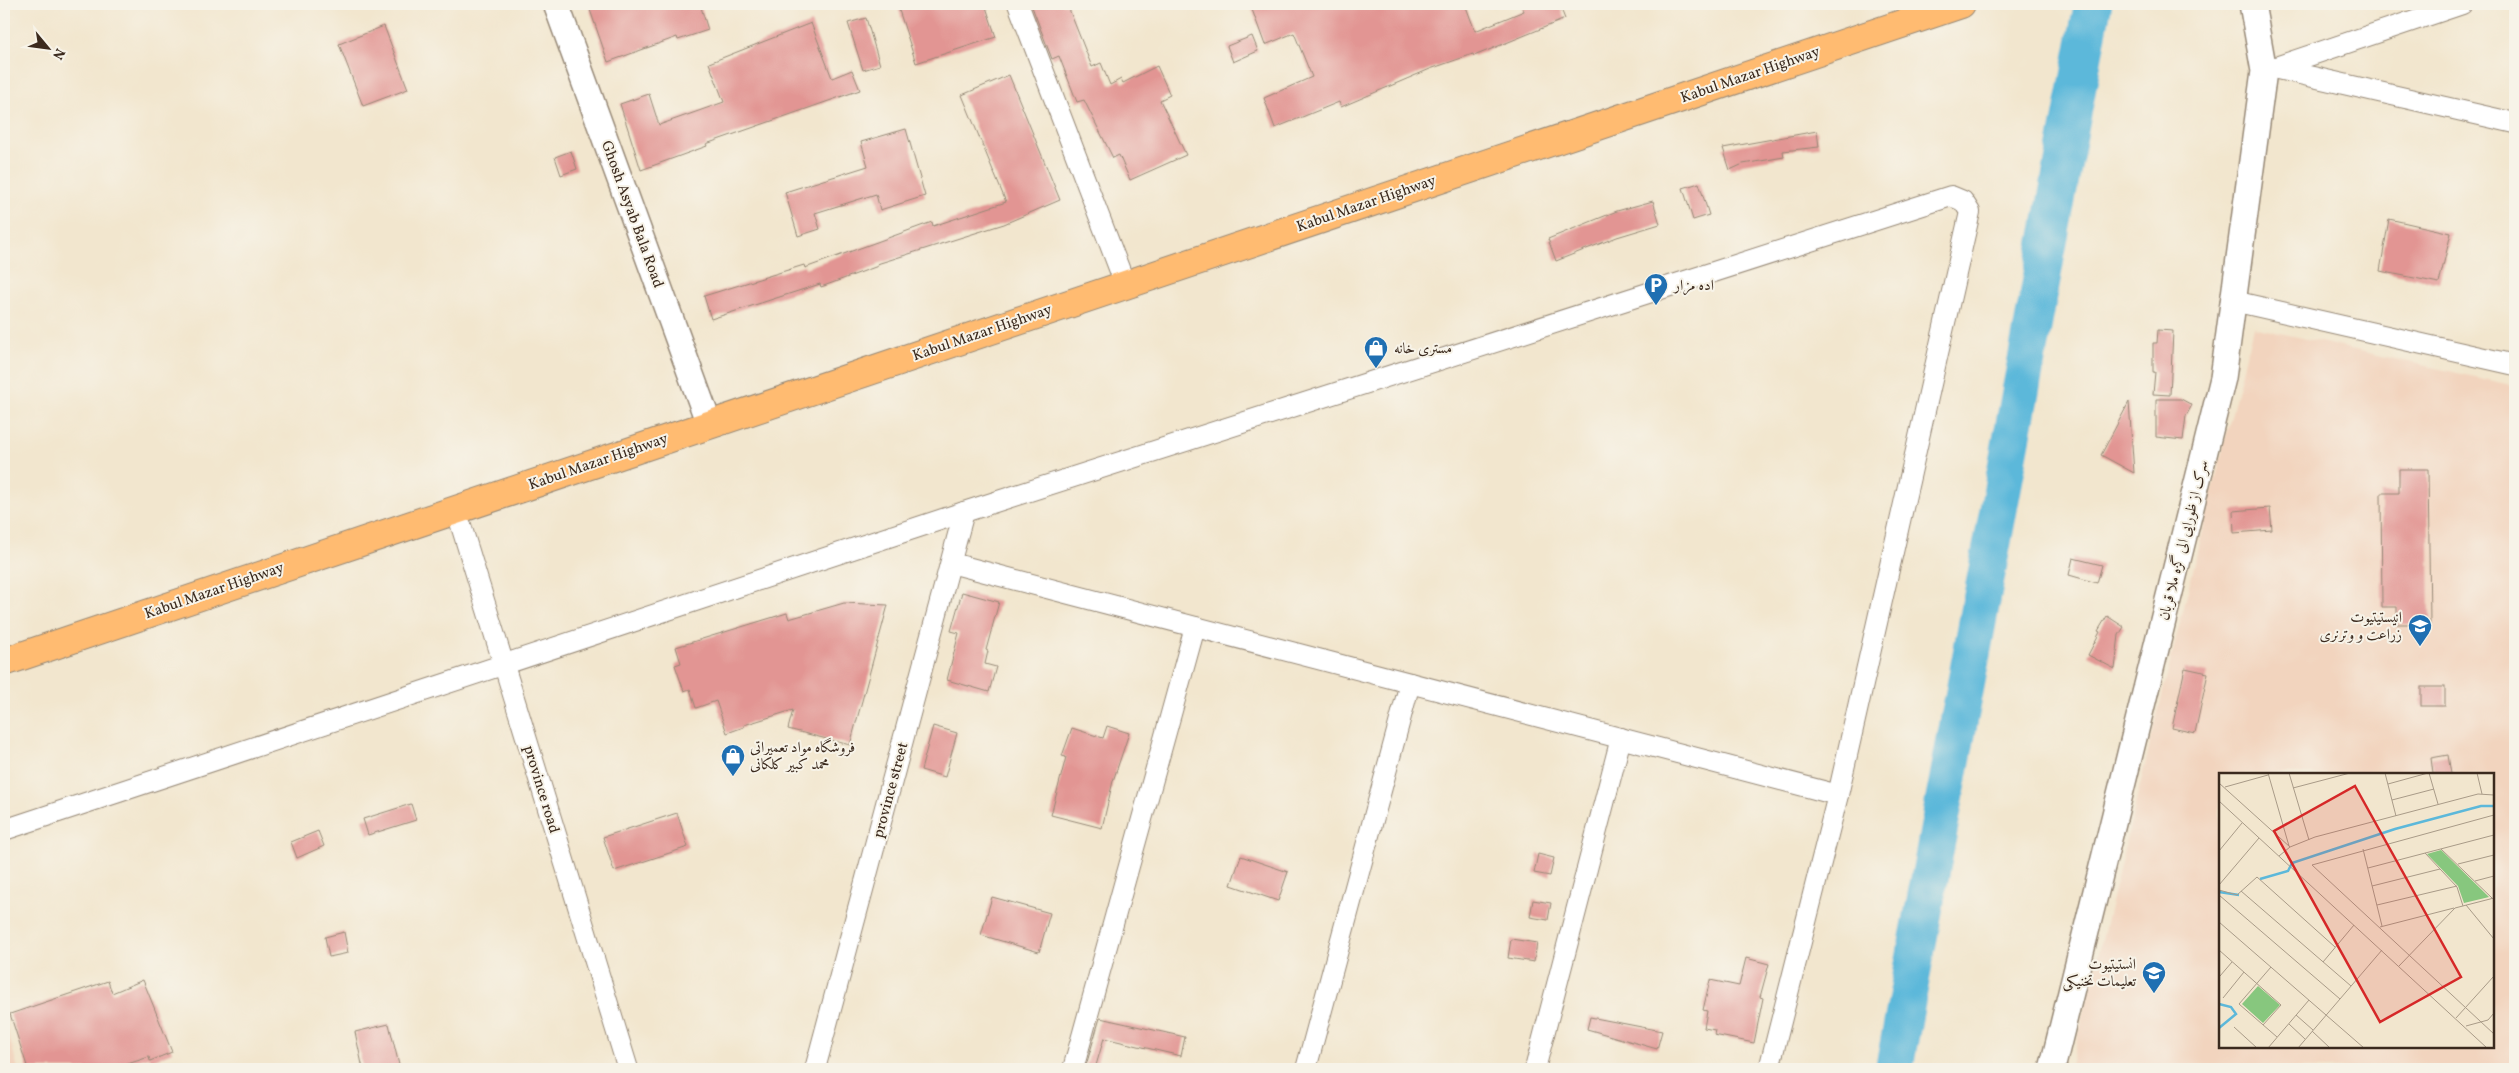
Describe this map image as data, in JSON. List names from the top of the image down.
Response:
{
  "streets": {
    "highway": ["Kabul Mazar Highway"],
    "street": [
      "Ghosh Asyab Bala Road",
      "سرک از ظورایی الی گزه ملا قربان",
      "province road",
      "province street"
    ]
  },
  "crossings": [
    ["Kabul Mazar Highway", "Ghosh Asyab Bala Road"],
    ["Kabul Mazar Highway", "province road"]
  ],
  "places": {
    "parking": ["اده مزار"],
    "shop": ["مستری خانه", "فروشگاه مواد تعمیراتی محمد کبیر کلکانی"],
    "school or university": ["انیستیتیوت زراعت و وترنری", "انستیتیوت تعلیمات تخنیکی"]
  },
  "north": "bottom right"
}
